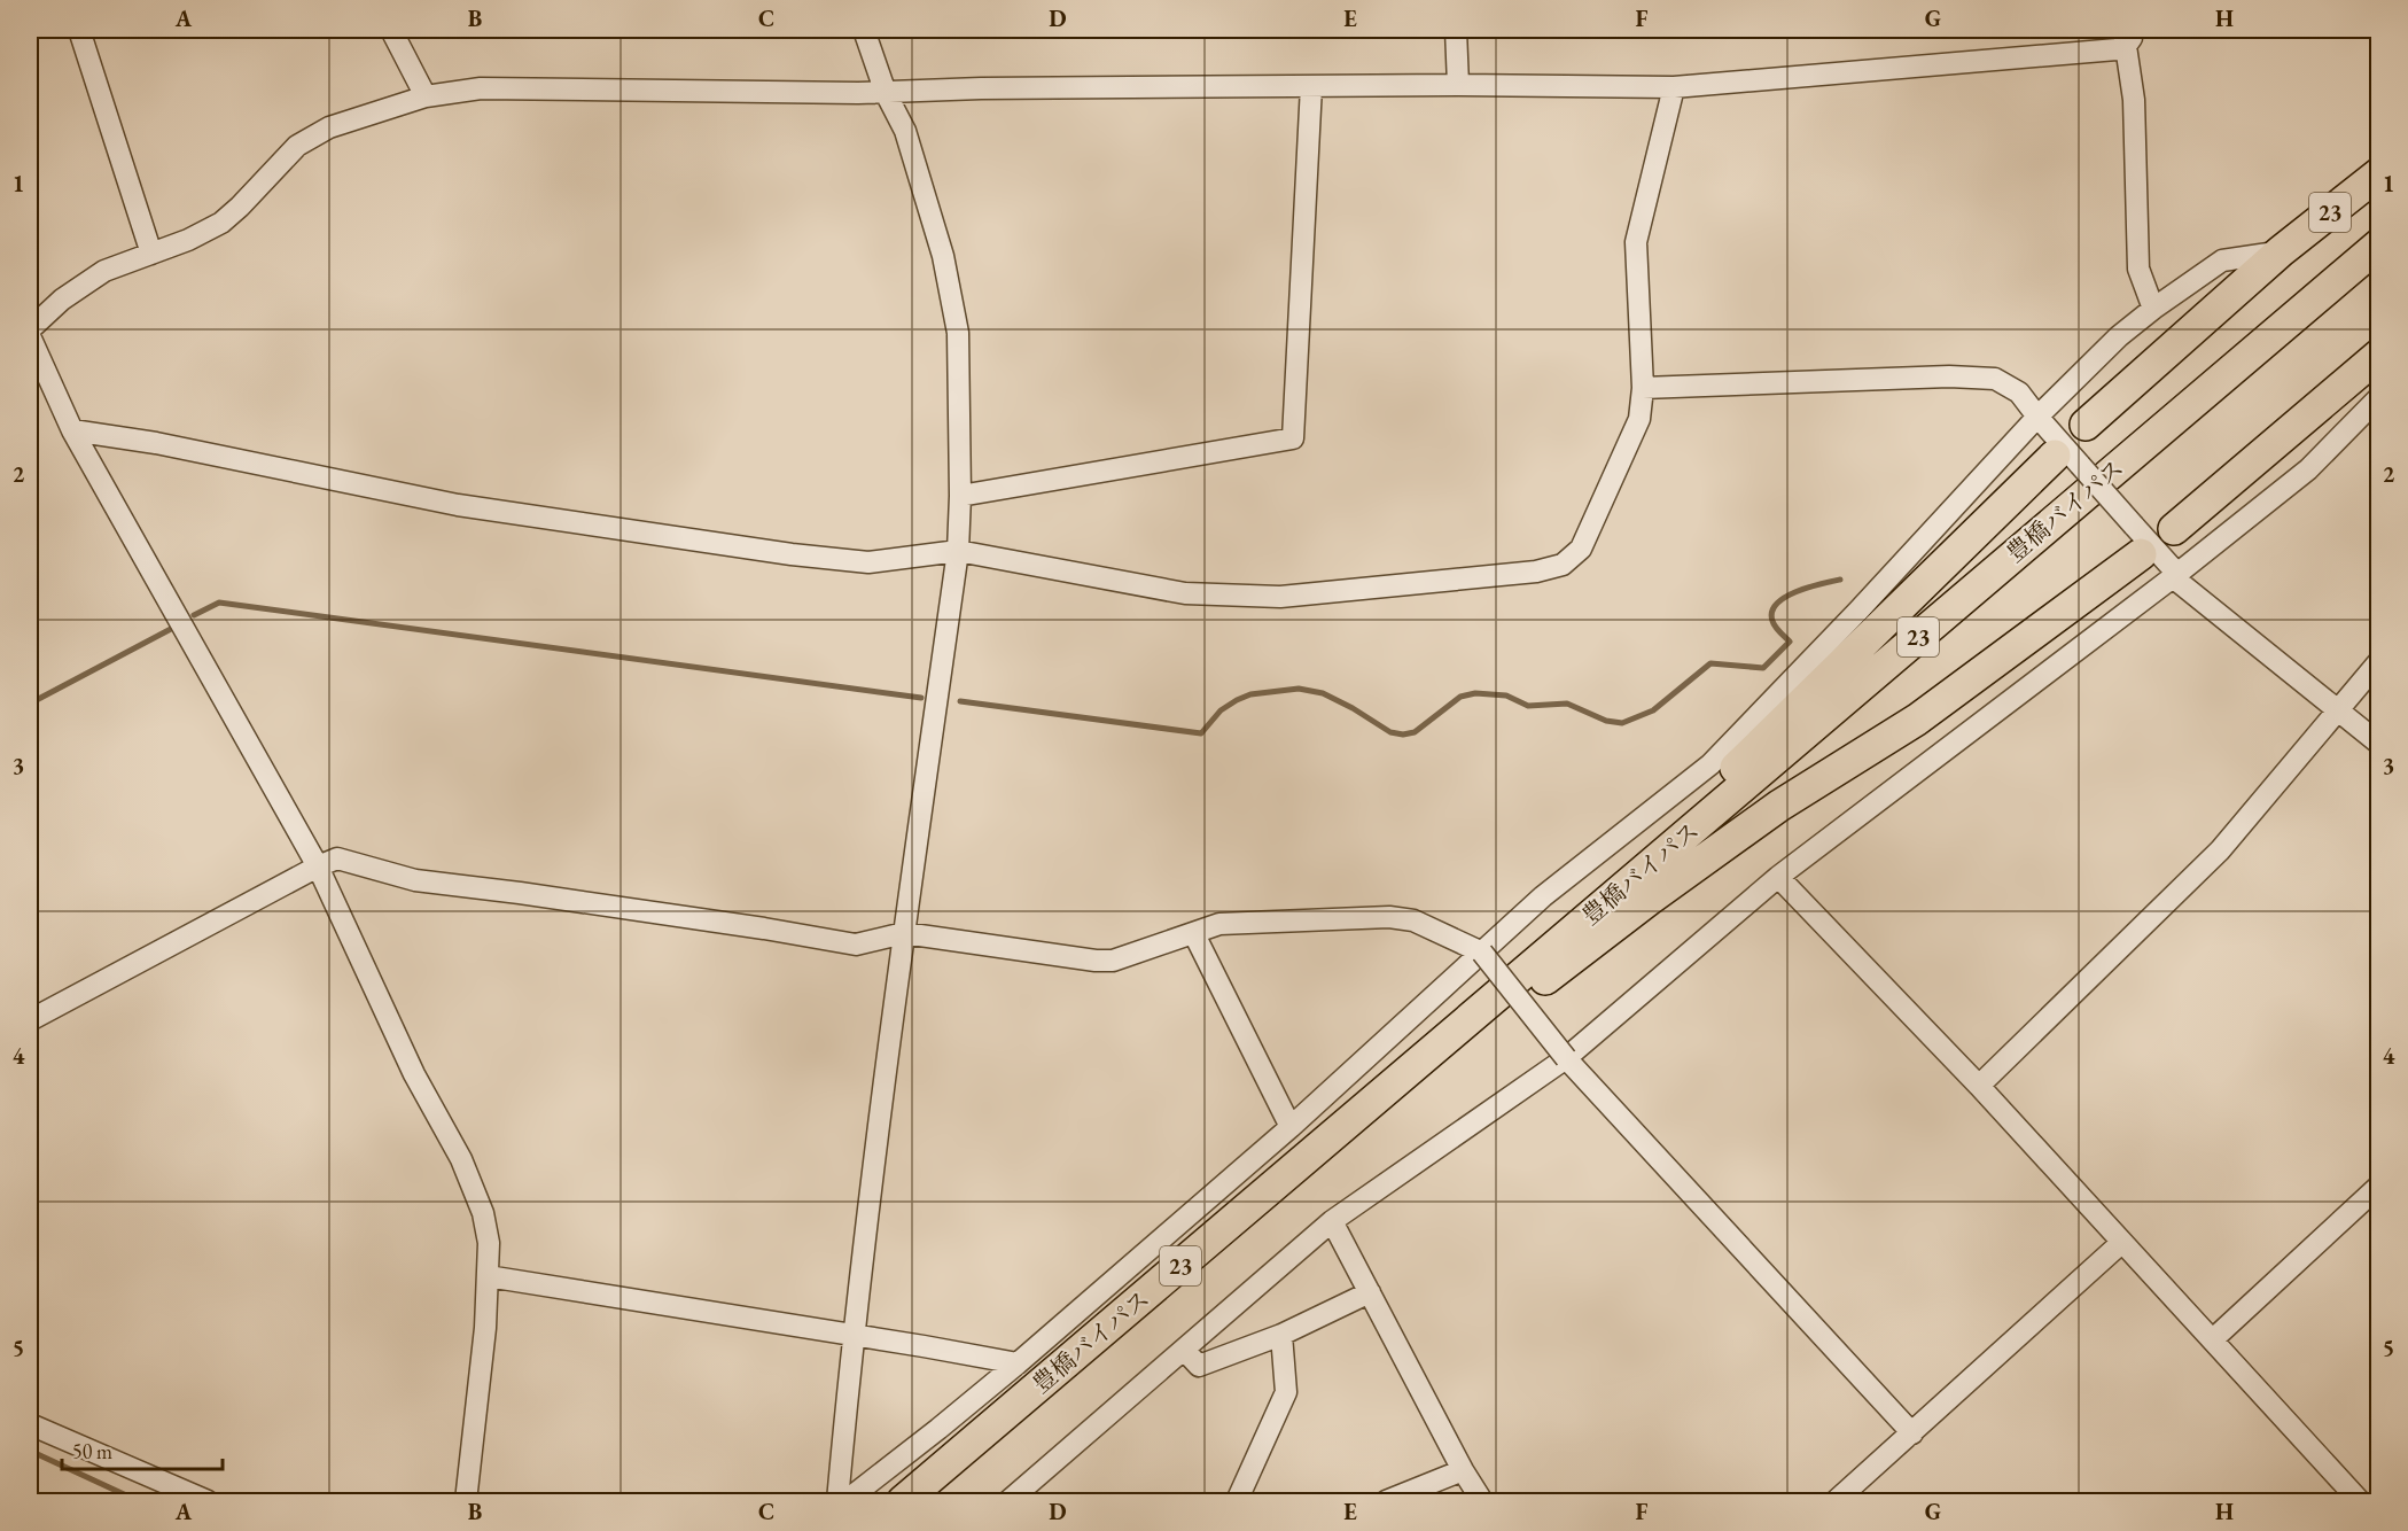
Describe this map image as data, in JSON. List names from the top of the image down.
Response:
{
  "streets": {
    "highway": ["23", "豊橋バイパス"]
  },
  "crossings": [
    ["23", "豊橋バイパス"]
  ],
  "scale_bar": "50 m",
  "grid": {
    "columns": [
      "A",
      "B",
      "C",
      "D",
      "E",
      "F",
      "G",
      "H"
    ],
    "rows": [
      "1",
      "2",
      "3",
      "4",
      "5"
    ]
  }
}
